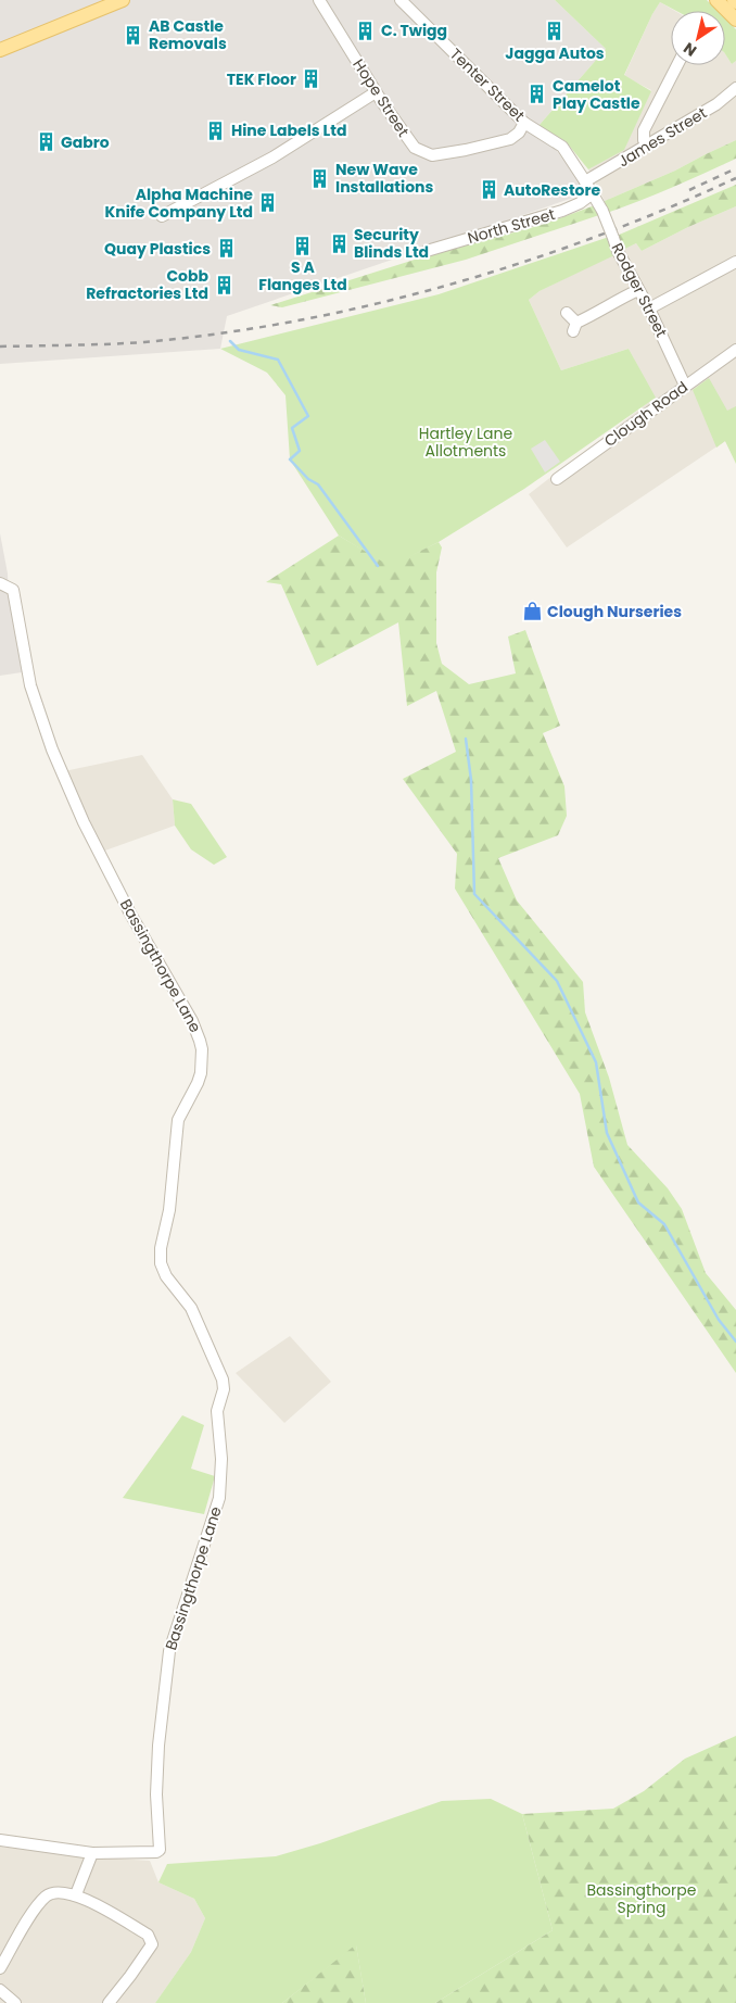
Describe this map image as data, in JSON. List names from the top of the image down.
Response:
{
  "streets": {
    "street": [
      "Tenter Street",
      "Hope Street",
      "James Street",
      "North Street",
      "Rodger Street",
      "Clough Road",
      "Bassingthorpe Lane"
    ]
  },
  "crossings": [
    ["Tenter Street", "Hope Street"],
    ["Tenter Street", "James Street"],
    ["Tenter Street", "North Street"],
    ["Tenter Street", "Rodger Street"],
    ["North Street", "Rodger Street"],
    ["Rodger Street", "Clough Road"]
  ],
  "parks": ["Hartley Lane Allotments", "Bassingthorpe Spring"],
  "places": {
    "building": [
      "C. Twigg",
      "Jagga Autos",
      "AB Castle Removals",
      "TEK Floor",
      "Camelot Play Castle",
      "Hine Labels Ltd",
      "Gabro",
      "New Wave Installations",
      "AutoRestore",
      "Alpha Machine Knife Company Ltd",
      "Security Blinds Ltd",
      "S A Flanges Ltd",
      "Quay Plastics",
      "Cobb Refractories Ltd"
    ],
    "shop": ["Clough Nurseries"]
  },
  "north": "bottom left"
}
